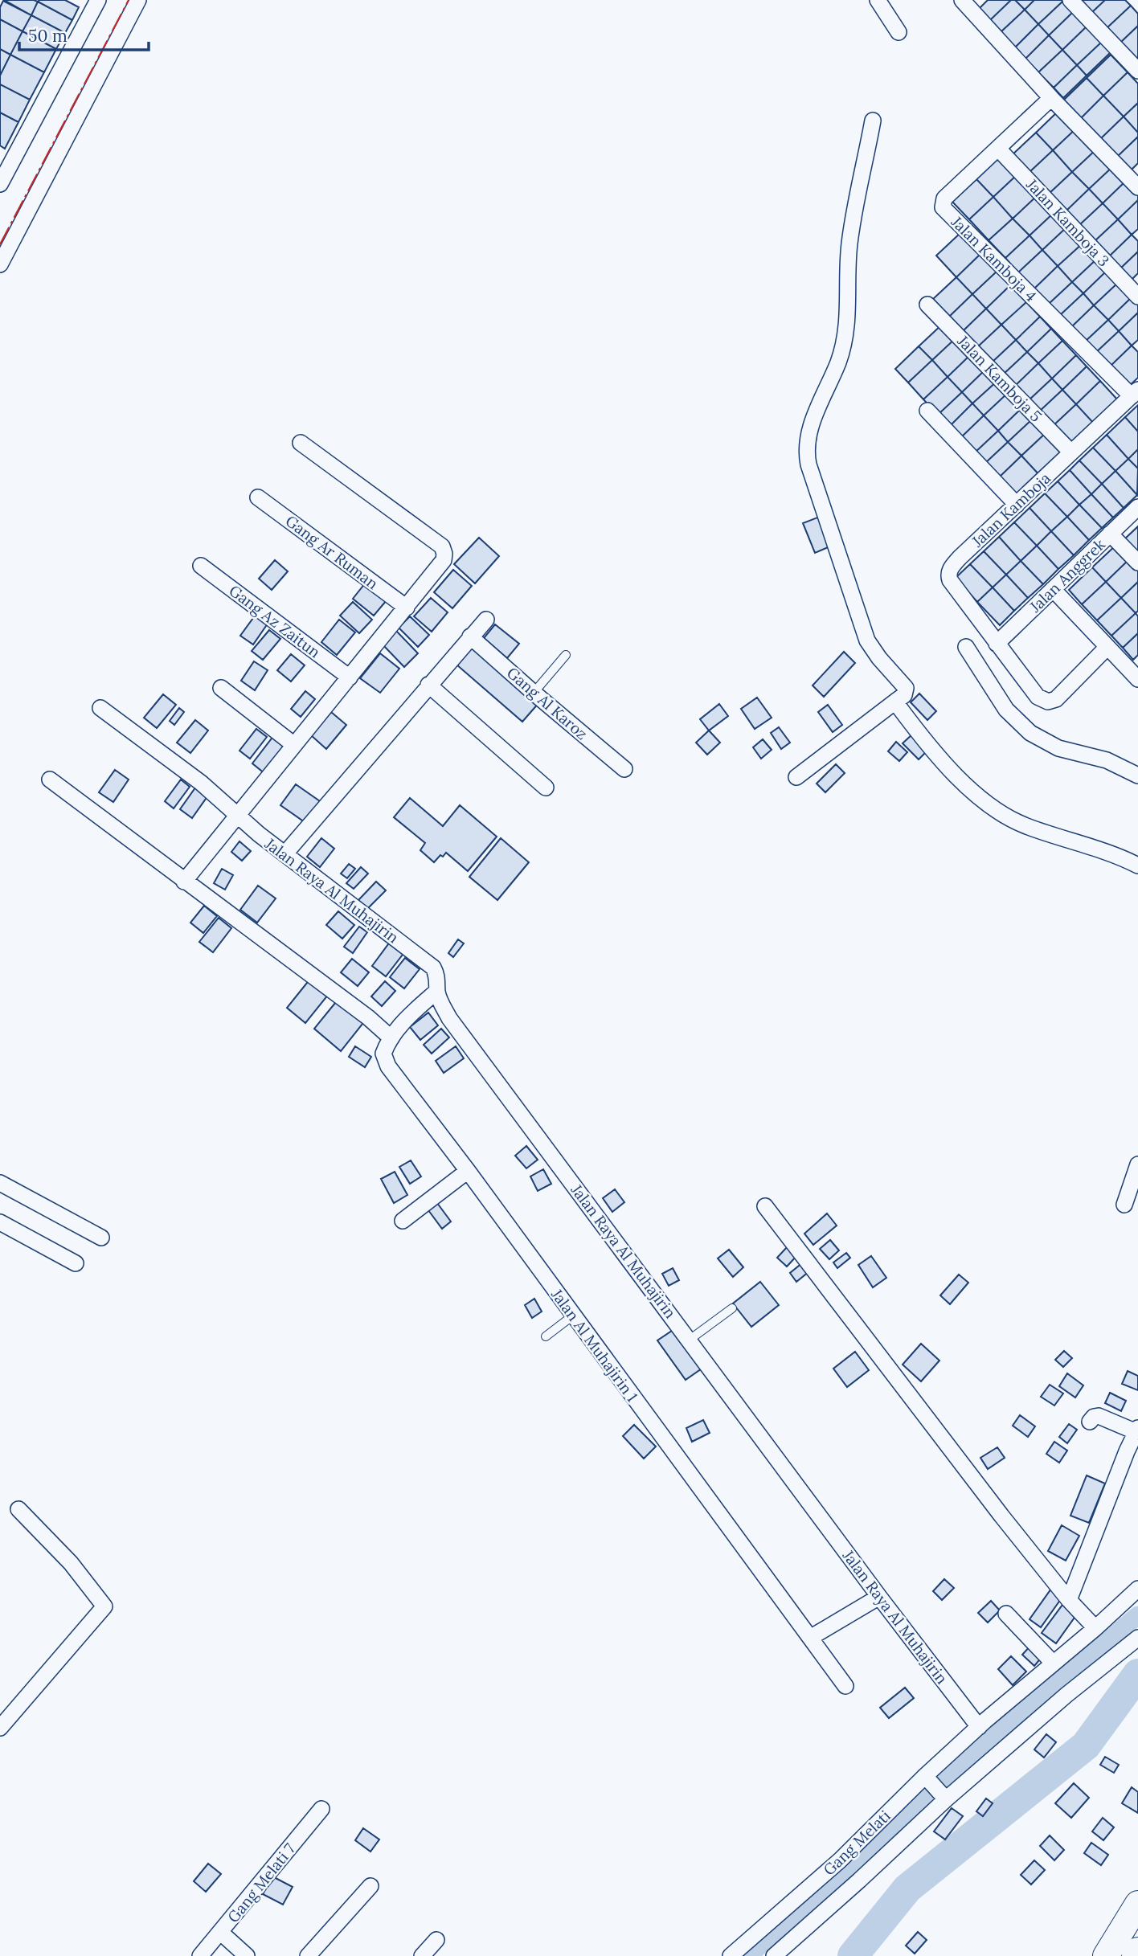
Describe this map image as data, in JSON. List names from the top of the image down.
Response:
{
  "streets": {
    "street": [
      "Jalan Kamboja 3",
      "Jalan Kamboja 4",
      "Jalan Kamboja 5",
      "Jalan Kamboja",
      "Gang Ar Ruman",
      "Jalan Anggrek",
      "Gang Az Zaitun",
      "Gang Al Karoz",
      "Jalan Raya Al Muhajirin",
      "Jalan Al Muhajirin 1",
      "Gang Melati",
      "Gang Melati 7"
    ]
  },
  "crossings": [
    ["Jalan Kamboja 3", "Jalan Kamboja 4"],
    ["Jalan Kamboja 4", "Jalan Kamboja"],
    ["Jalan Kamboja 5", "Jalan Kamboja"],
    ["Jalan Kamboja", "Jalan Anggrek"],
    ["Jalan Raya Al Muhajirin", "Jalan Al Muhajirin 1"],
    ["Jalan Raya Al Muhajirin", "Gang Melati"]
  ],
  "scale_bar": "50 m"
}
